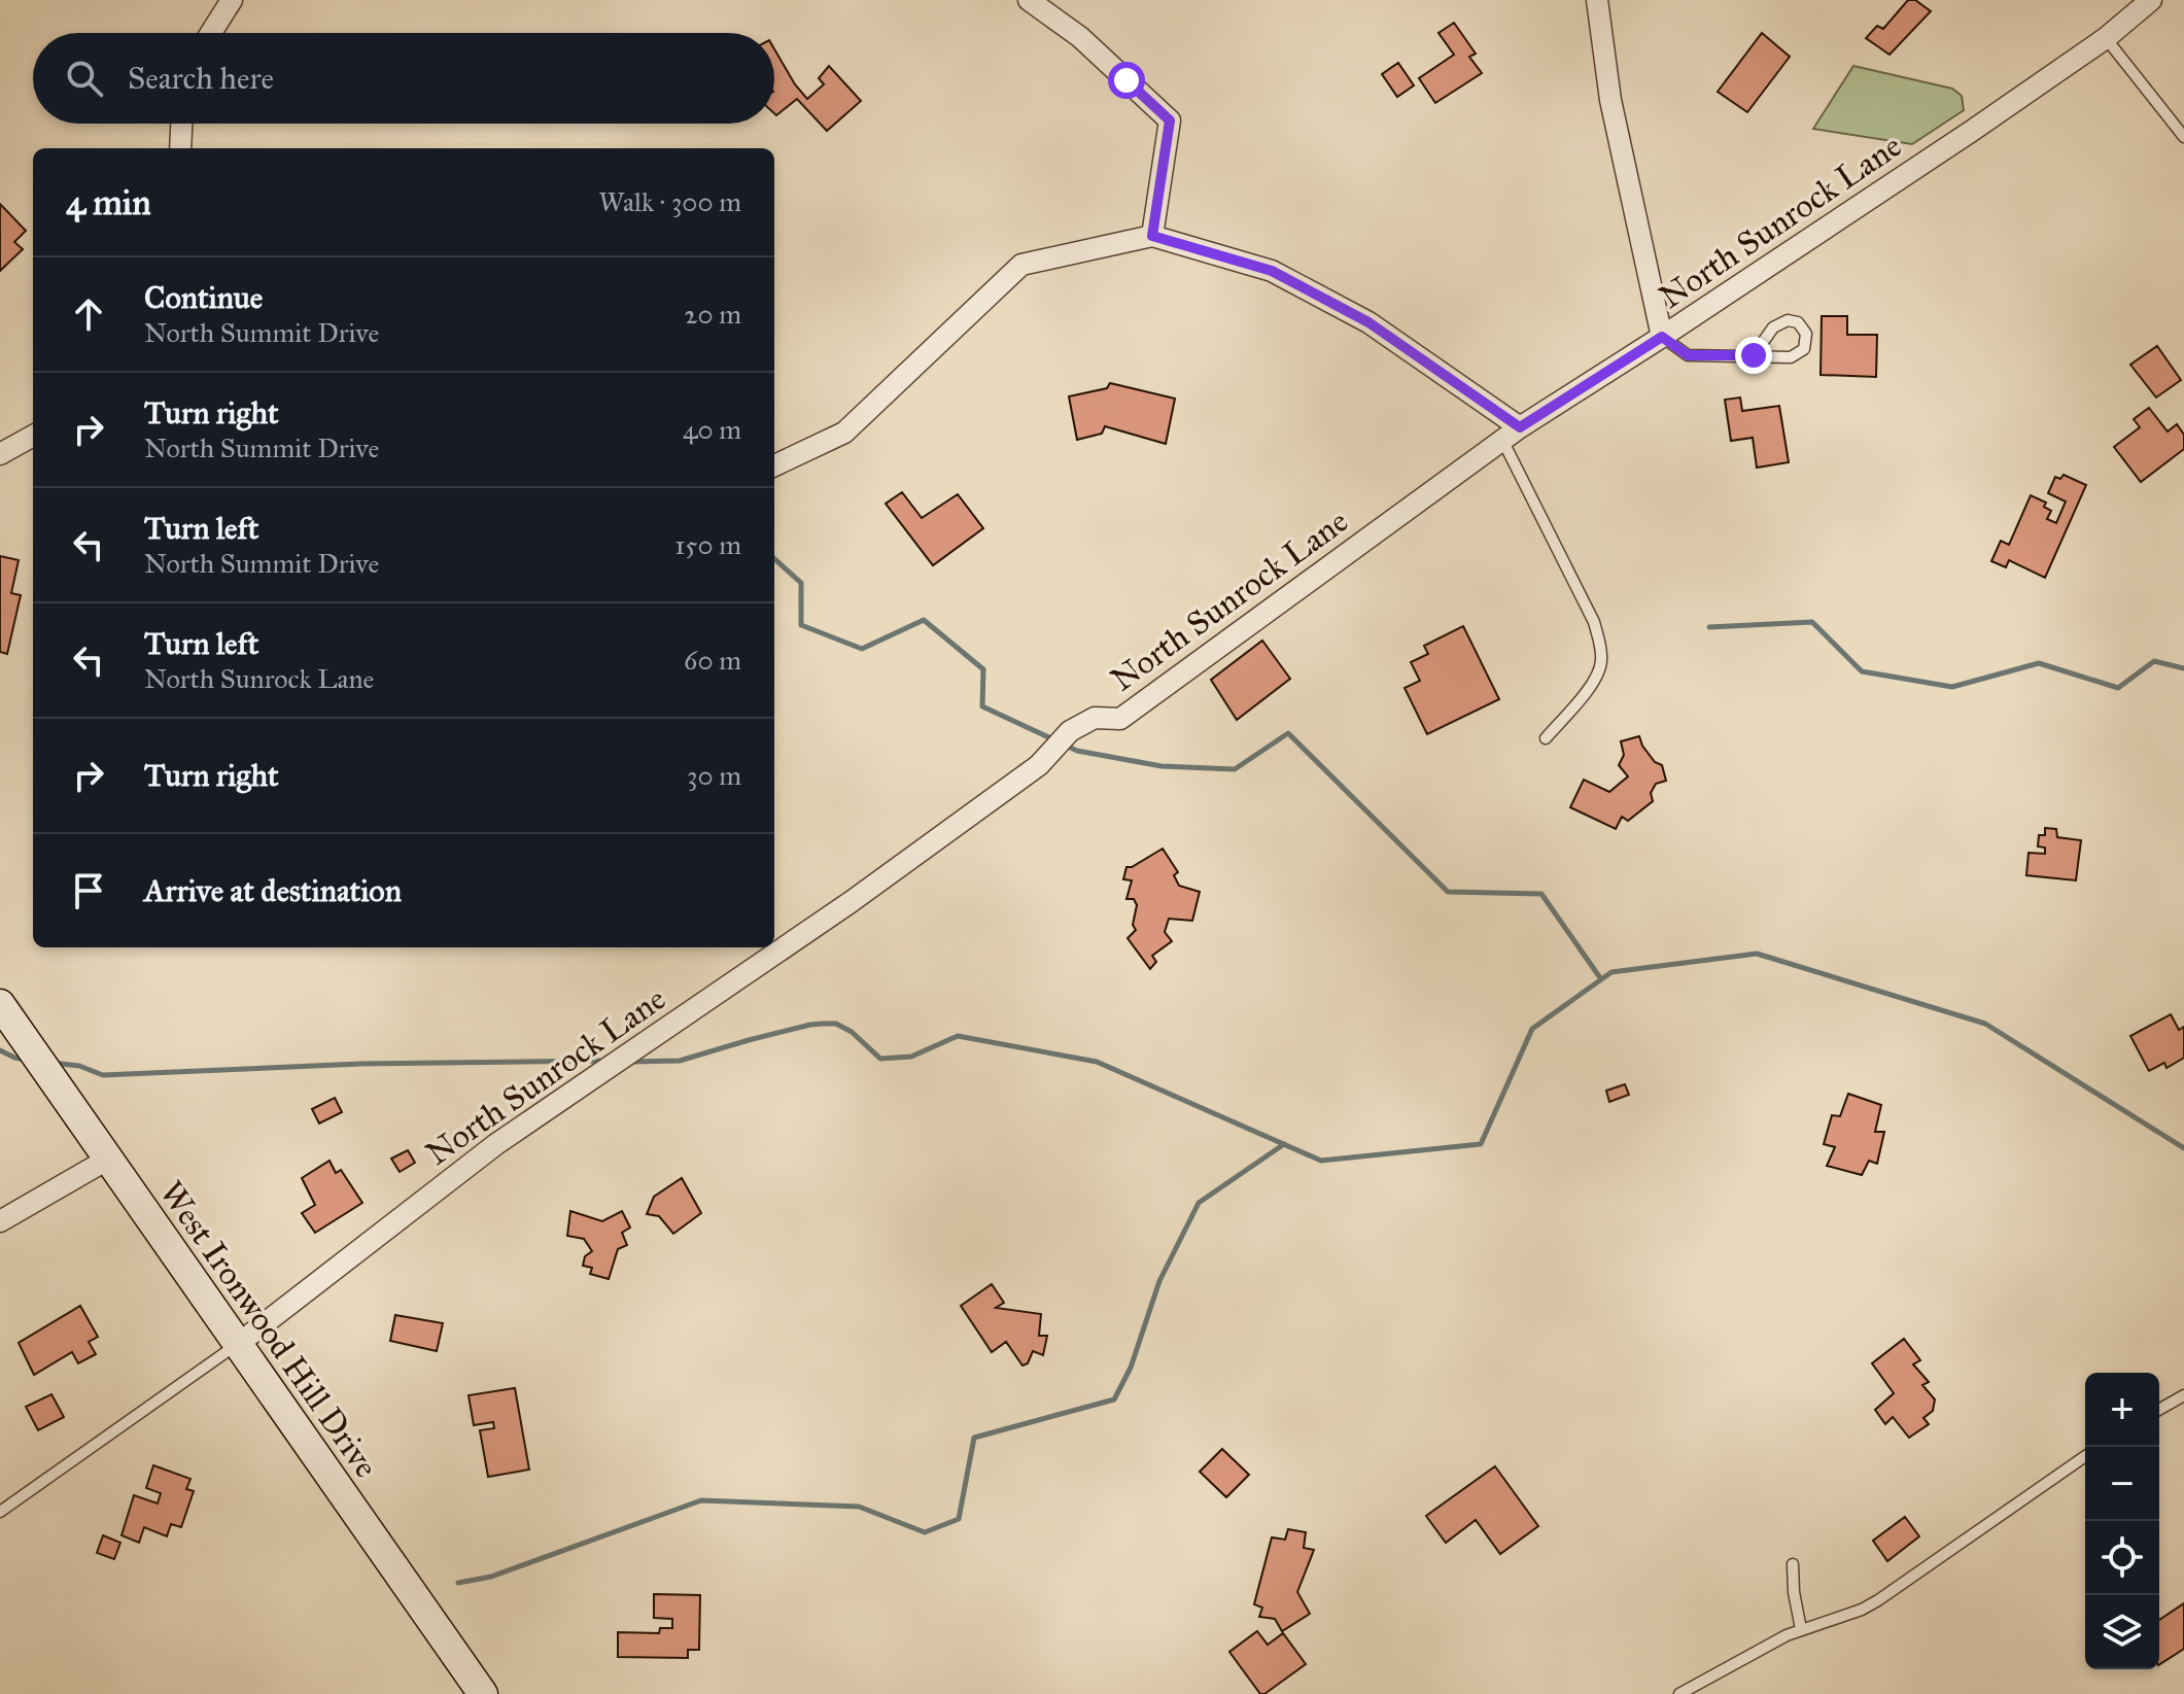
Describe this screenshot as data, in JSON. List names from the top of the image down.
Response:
{
  "streets": {
    "street": ["North Sunrock Lane", "West Ironwood Hill Drive"]
  },
  "crossings": [
    ["North Sunrock Lane", "West Ironwood Hill Drive"]
  ],
  "page": {
    "search": "Search here",
    "heading": ["4 min", "Walk · 300 m"],
    "list": [
      ["Continue", "North Summit Drive", "20 m"],
      ["Turn right", "North Summit Drive", "40 m"],
      ["Turn left", "North Summit Drive", "150 m"],
      ["Turn left", "North Sunrock Lane", "60 m"],
      ["Turn right", "30 m"],
      "Arrive at destination"
    ],
    "map_buttons": ["+", "−"]
  }
}
